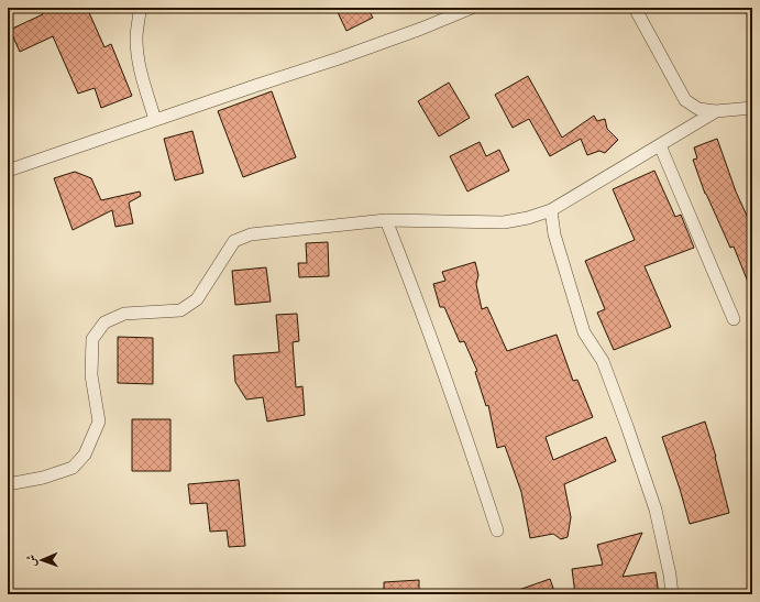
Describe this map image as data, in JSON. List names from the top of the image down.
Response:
{
  "north": "left"
}
